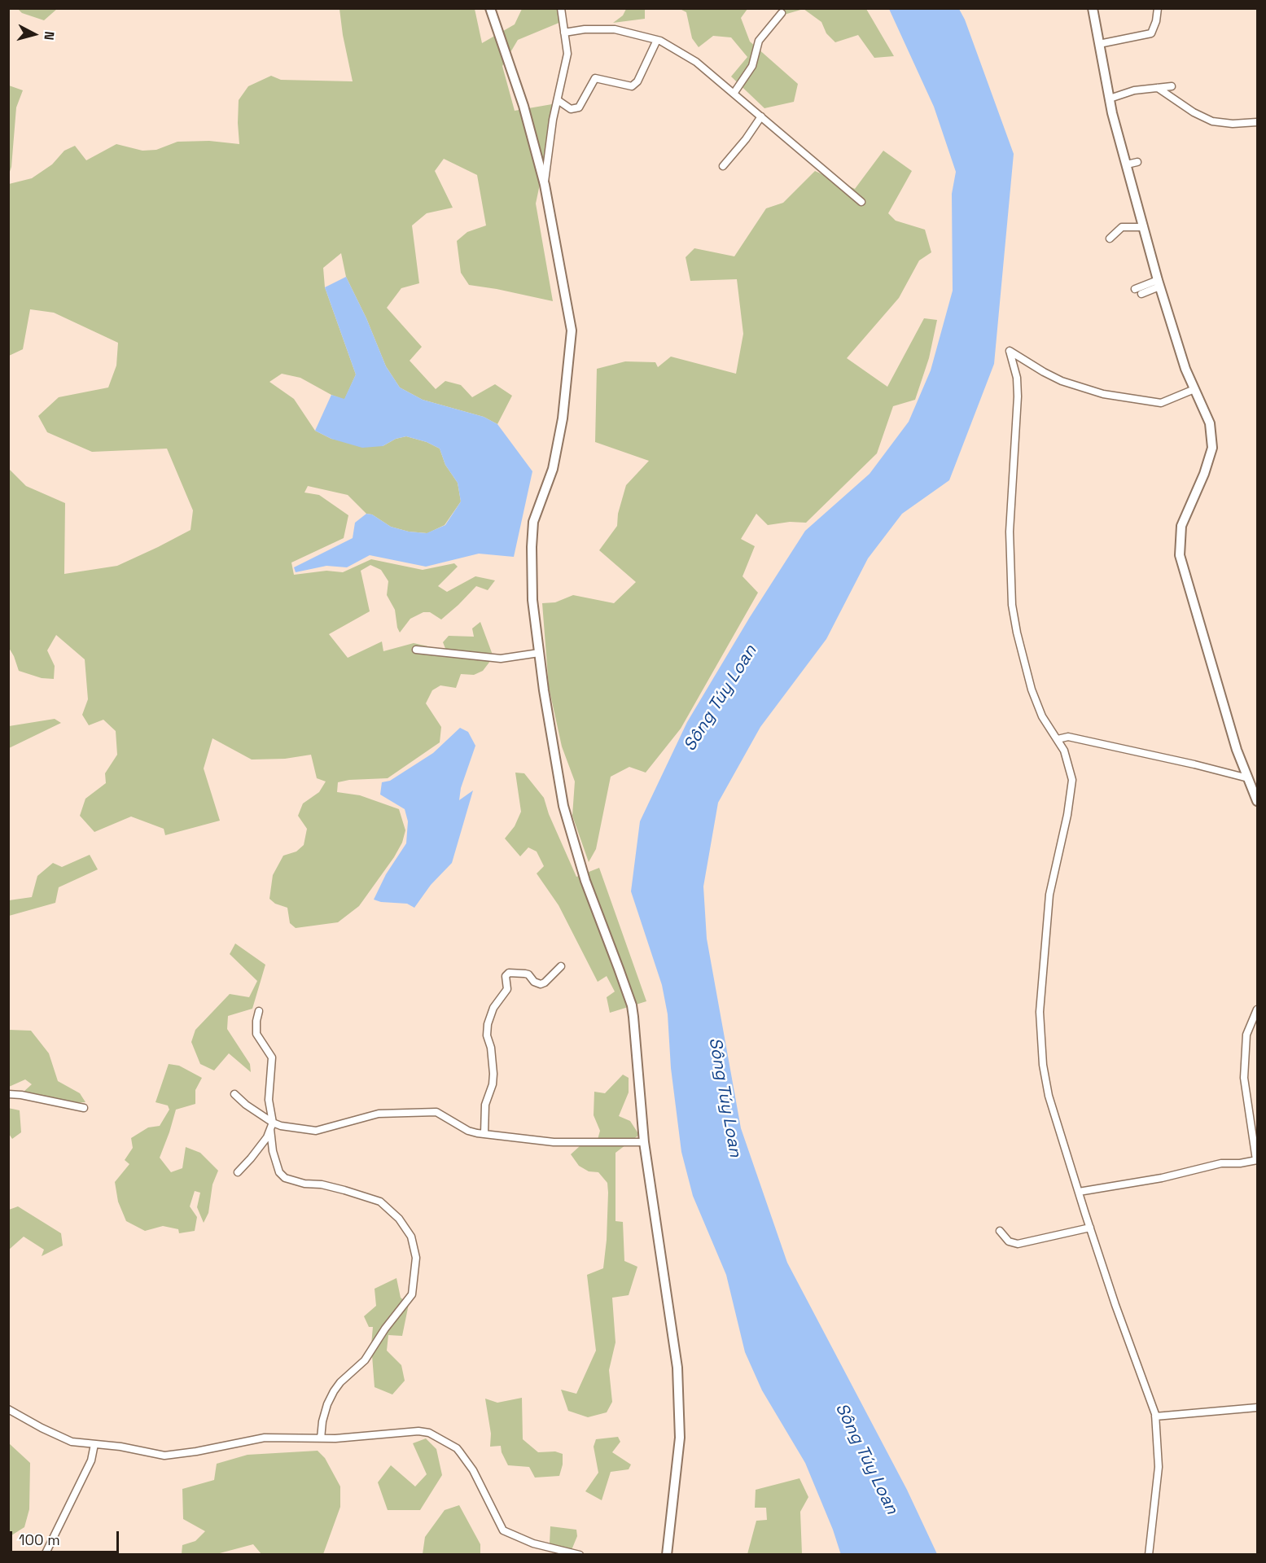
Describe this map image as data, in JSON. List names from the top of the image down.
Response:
{
  "water": ["Sông Túy Loan"],
  "scale_bar": "100 m",
  "north": "right"
}
